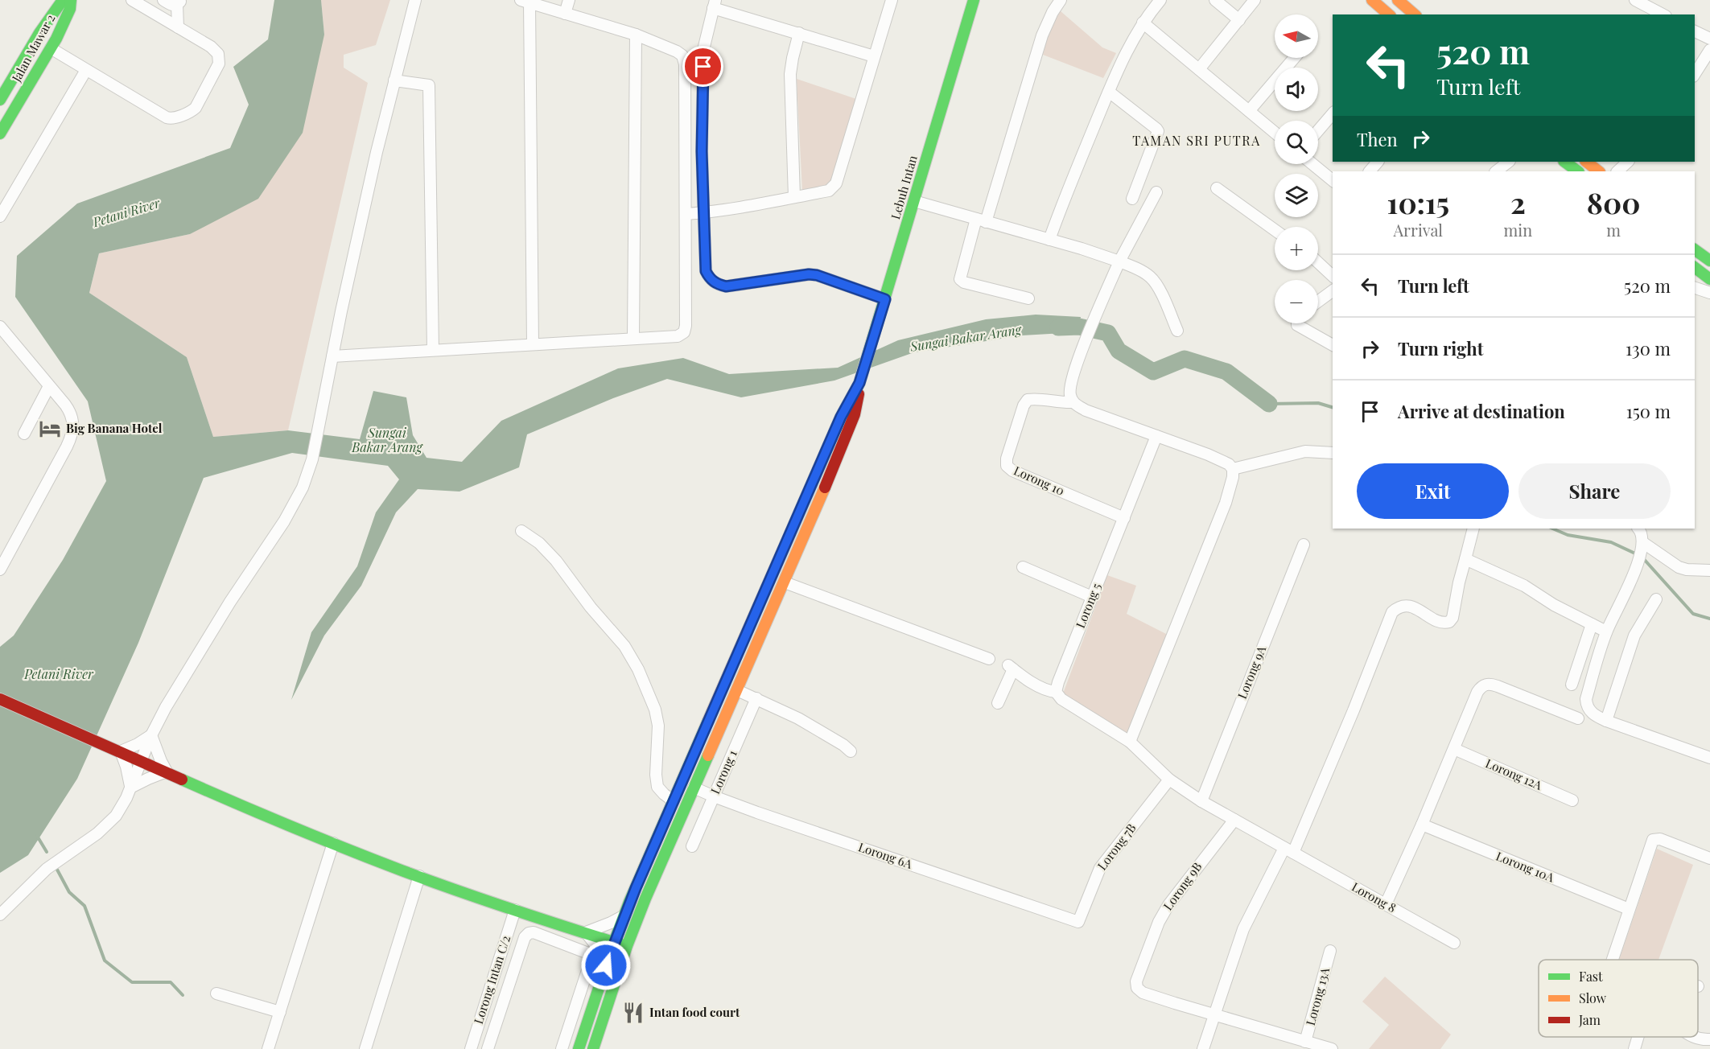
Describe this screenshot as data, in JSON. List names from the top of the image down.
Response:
{
  "streets": {
    "main road": ["Jalan Mawar 2", "Lebuh Intan"],
    "street": [
      "Lorong 10",
      "Lorong 5",
      "Lorong 9A",
      "Lorong 1",
      "Lorong 12A",
      "Lorong 7B",
      "Lorong 6A",
      "Lorong 10A",
      "Lorong 9B",
      "Lorong 8",
      "Lorong Intan C/2",
      "Lorong 13A"
    ]
  },
  "crossings": [
    ["Lebuh Intan", "Lorong 6A"],
    ["Lorong 10", "Lorong 5"],
    ["Lorong 9A", "Lorong 8"],
    ["Lorong 1", "Lorong 6A"],
    ["Lorong 7B", "Lorong 6A"],
    ["Lorong 7B", "Lorong 8"],
    ["Lorong 9B", "Lorong 8"]
  ],
  "districts": ["TAMAN SRI PUTRA"],
  "water": ["Petani River", "Sungai Bakar Arang"],
  "places": {
    "hotel": ["Big Banana Hotel"],
    "restaurant": ["Intan food court"]
  },
  "legend": ["Fast", "Slow", "Jam"],
  "north": "left",
  "page": {
    "map_buttons": ["+", "−"],
    "turn": ["520 m", "Turn left"],
    "then": "Then",
    "eta": [
      "10:15",
      "Arrival",
      "2",
      "min",
      "800",
      "m"
    ],
    "list": [
      {
        "name": "Turn left",
        "value": "520 m"
      },
      {
        "name": "Turn right",
        "value": "130 m"
      },
      {
        "name": "Arrive at destination",
        "value": "150 m"
      }
    ],
    "buttons": ["Exit", "Share"]
  }
}
